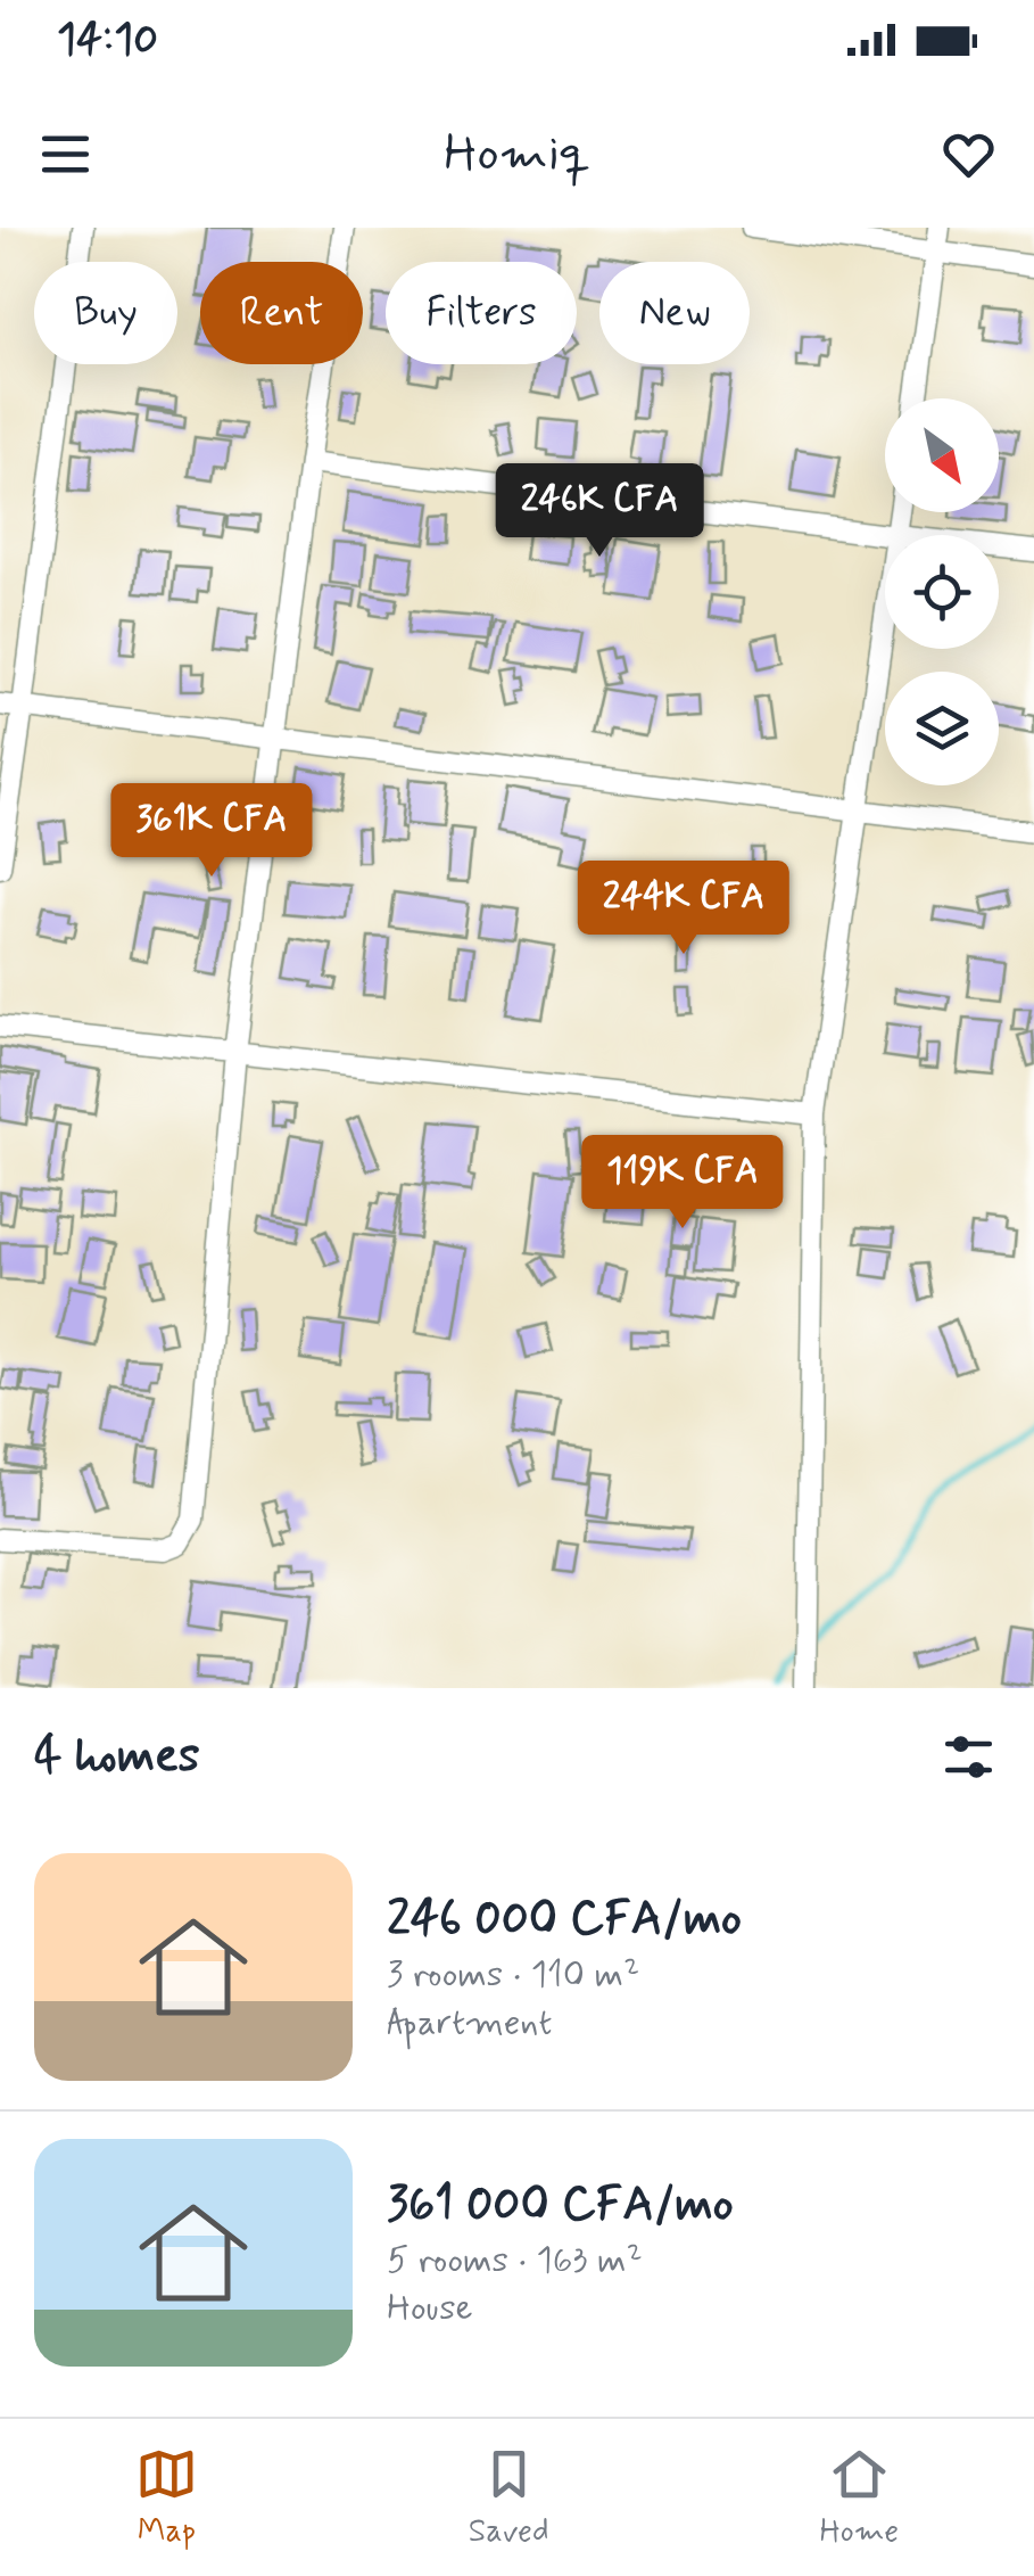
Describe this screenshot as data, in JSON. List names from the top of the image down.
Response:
{
  "north": "bottom right",
  "page": {
    "status": "14:10",
    "header": "Homiq",
    "chip": [
      "Buy",
      "Rent",
      "Filters",
      "New"
    ],
    "price": [
      "246K CFA",
      "361K CFA",
      "244K CFA",
      "119K CFA"
    ],
    "heading": "4 homes",
    "list": [
      {
        "name": "246 000 CFA/mo",
        "note": "3 rooms · 110 m² · Apartment"
      },
      {
        "name": "361 000 CFA/mo",
        "note": "5 rooms · 163 m² · House"
      }
    ],
    "tabs": ["Map", "Saved", "Home"]
  }
}
